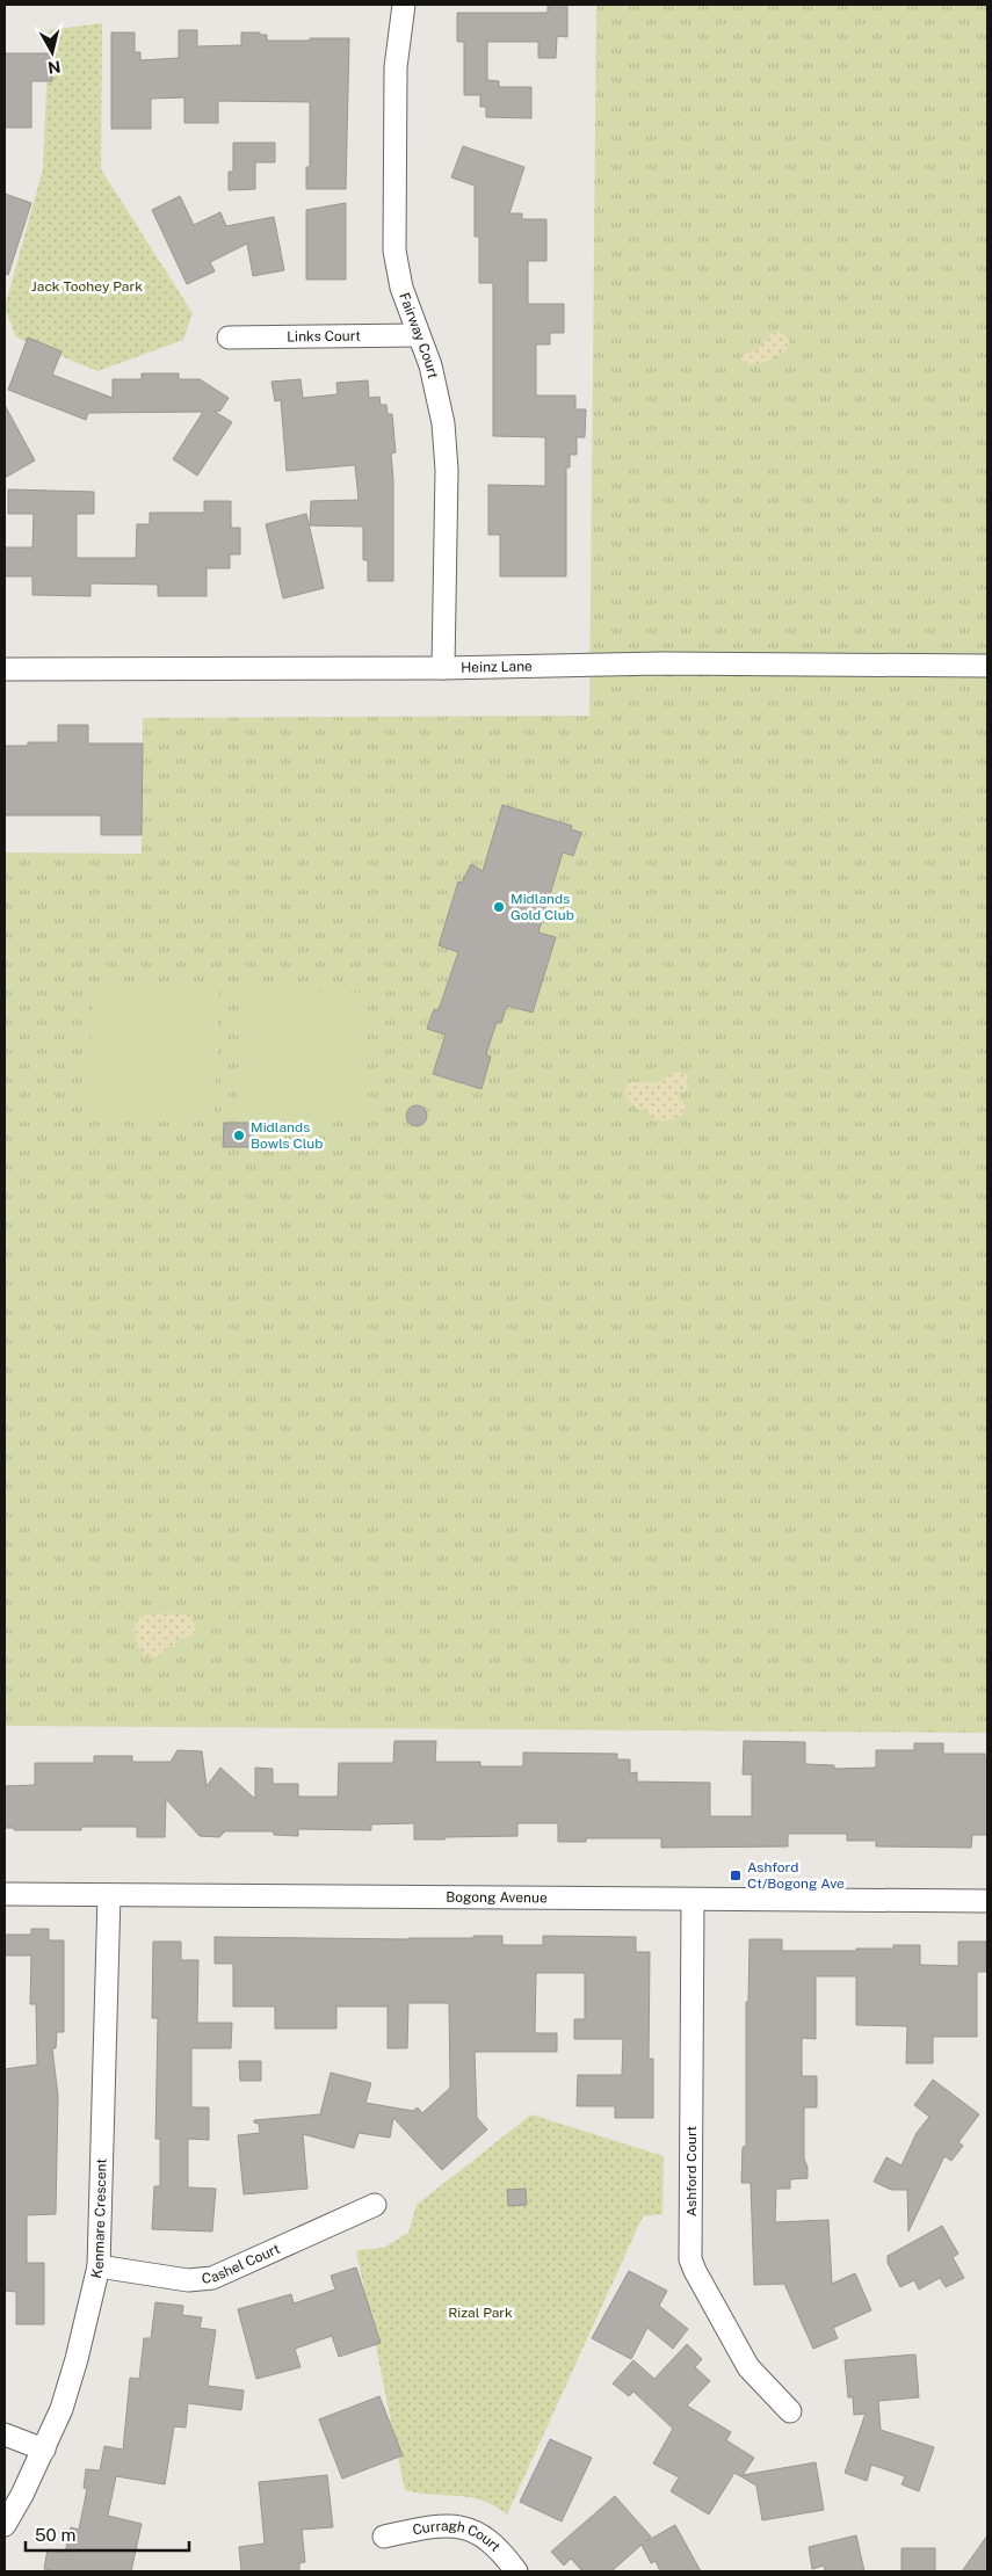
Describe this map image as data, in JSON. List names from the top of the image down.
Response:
{
  "streets": {
    "street": [
      "Links Court",
      "Fairway Court",
      "Heinz Lane",
      "Bogong Avenue",
      "Ashford Court",
      "Kenmare Crescent",
      "Cashel Court",
      "Curragh Court"
    ]
  },
  "crossings": [
    ["Links Court", "Fairway Court"],
    ["Fairway Court", "Heinz Lane"],
    ["Bogong Avenue", "Ashford Court"],
    ["Bogong Avenue", "Kenmare Crescent"],
    ["Kenmare Crescent", "Cashel Court"]
  ],
  "parks": ["Jack Toohey Park", "Rizal Park"],
  "places": {
    "other": ["Midlands Gold Club", "Midlands Bowls Club"],
    "transit": ["Ashford Ct/Bogong Ave"]
  },
  "scale_bar": "50 m",
  "north": "bottom"
}
